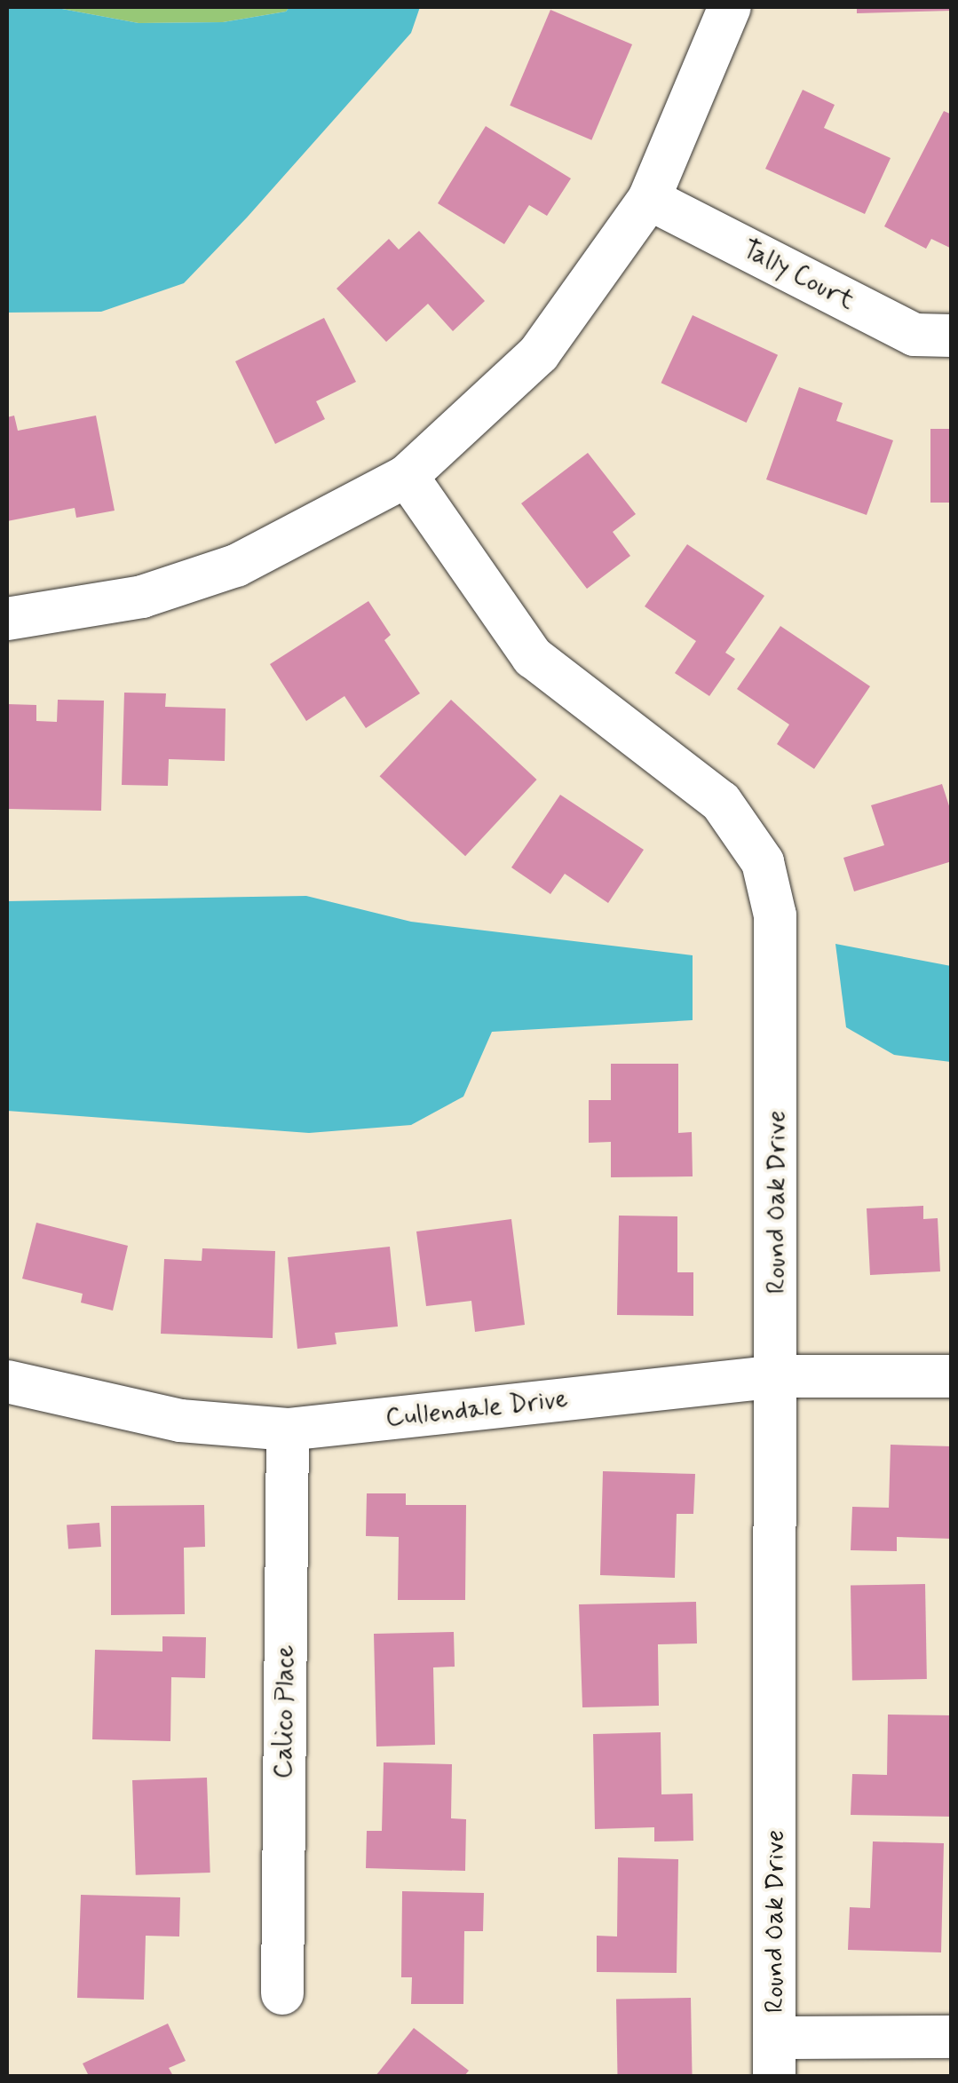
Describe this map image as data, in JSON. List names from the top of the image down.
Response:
{
  "streets": {
    "street": [
      "Tally Court",
      "Round Oak Drive",
      "Cullendale Drive",
      "Calico Place"
    ]
  },
  "crossings": [
    ["Round Oak Drive", "Cullendale Drive"],
    ["Cullendale Drive", "Calico Place"]
  ]
}
